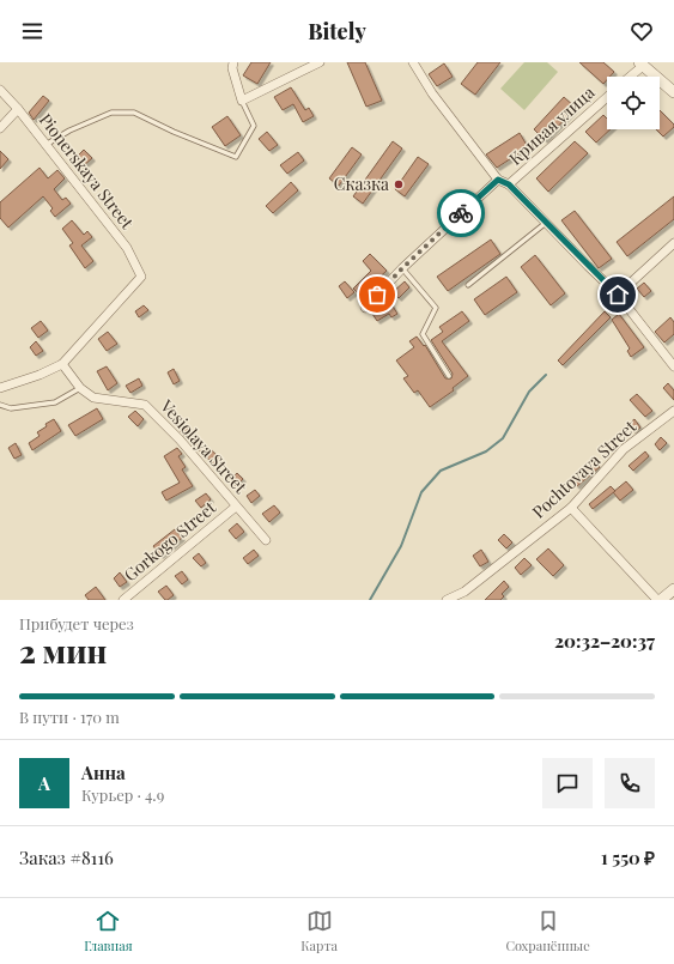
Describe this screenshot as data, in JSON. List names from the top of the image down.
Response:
{
  "streets": {
    "street": [
      "Кривая улица",
      "Pionerskaya Street",
      "Vesiolaya Street",
      "Pochtovaya Street",
      "Gorkogo Street"
    ]
  },
  "crossings": [
    ["Pionerskaya Street", "Vesiolaya Street"],
    ["Vesiolaya Street", "Gorkogo Street"]
  ],
  "places": ["Сказка"],
  "page": {
    "header": "Bitely",
    "heading": ["2 мин", "Прибудет через", "20:32–20:37"],
    "panel": [
      "Анна",
      "Курьер · 4.9",
      "Заказ #8116",
      "1 550 ₽"
    ],
    "bar": "В пути · 170 m",
    "round": "А",
    "tabs": ["Главная", "Карта", "Сохранённые"]
  }
}
